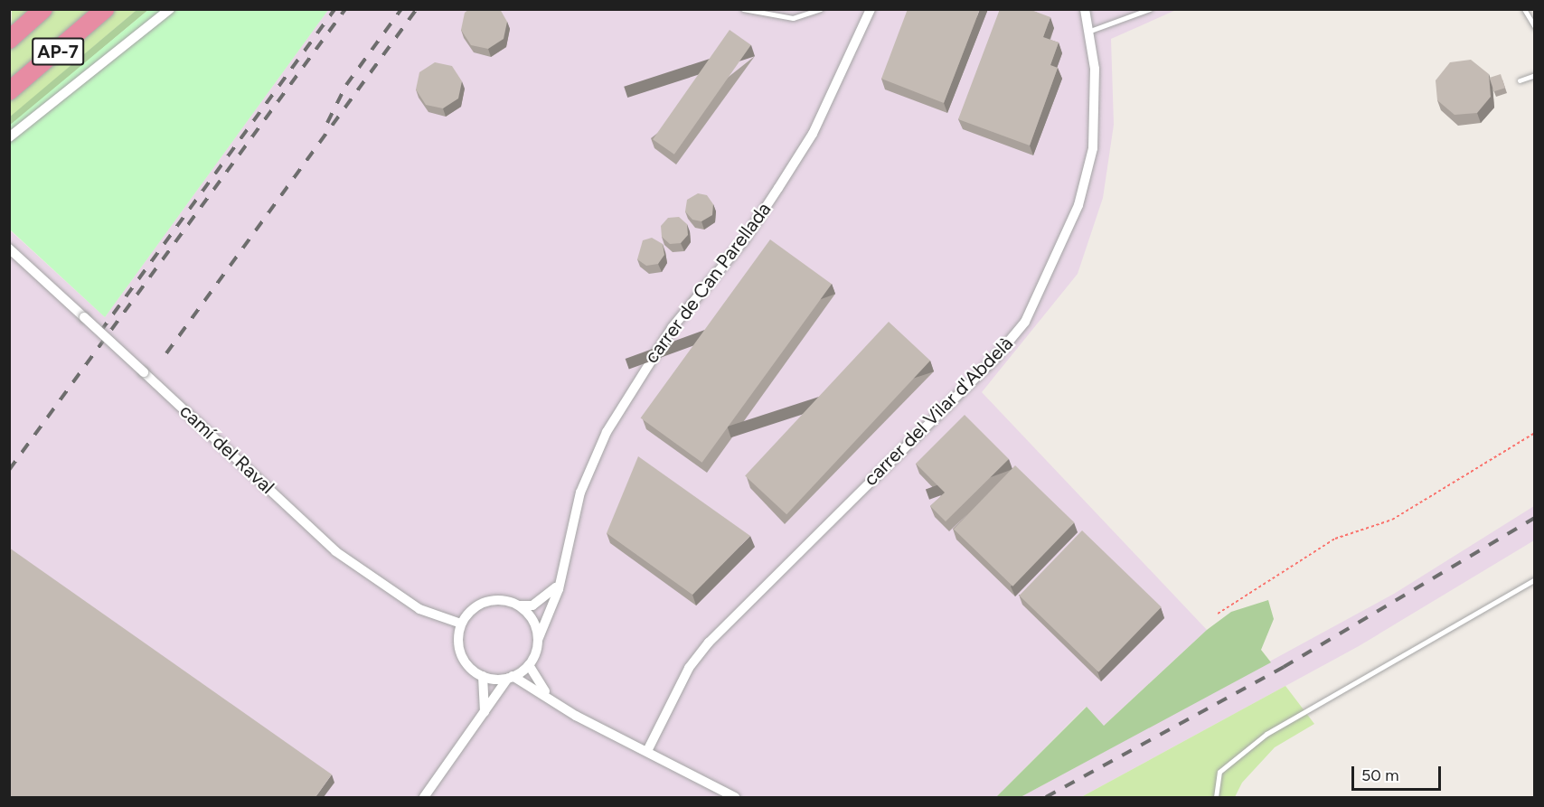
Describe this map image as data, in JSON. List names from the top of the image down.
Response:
{
  "streets": {
    "highway": ["AP-7"],
    "street": ["carrer de Can Parellada", "carrer del Vilar d'Abdelà", "camí del Raval"]
  },
  "crossings": [
    ["carrer de Can Parellada", "camí del Raval"]
  ],
  "scale_bar": "50 m"
}
